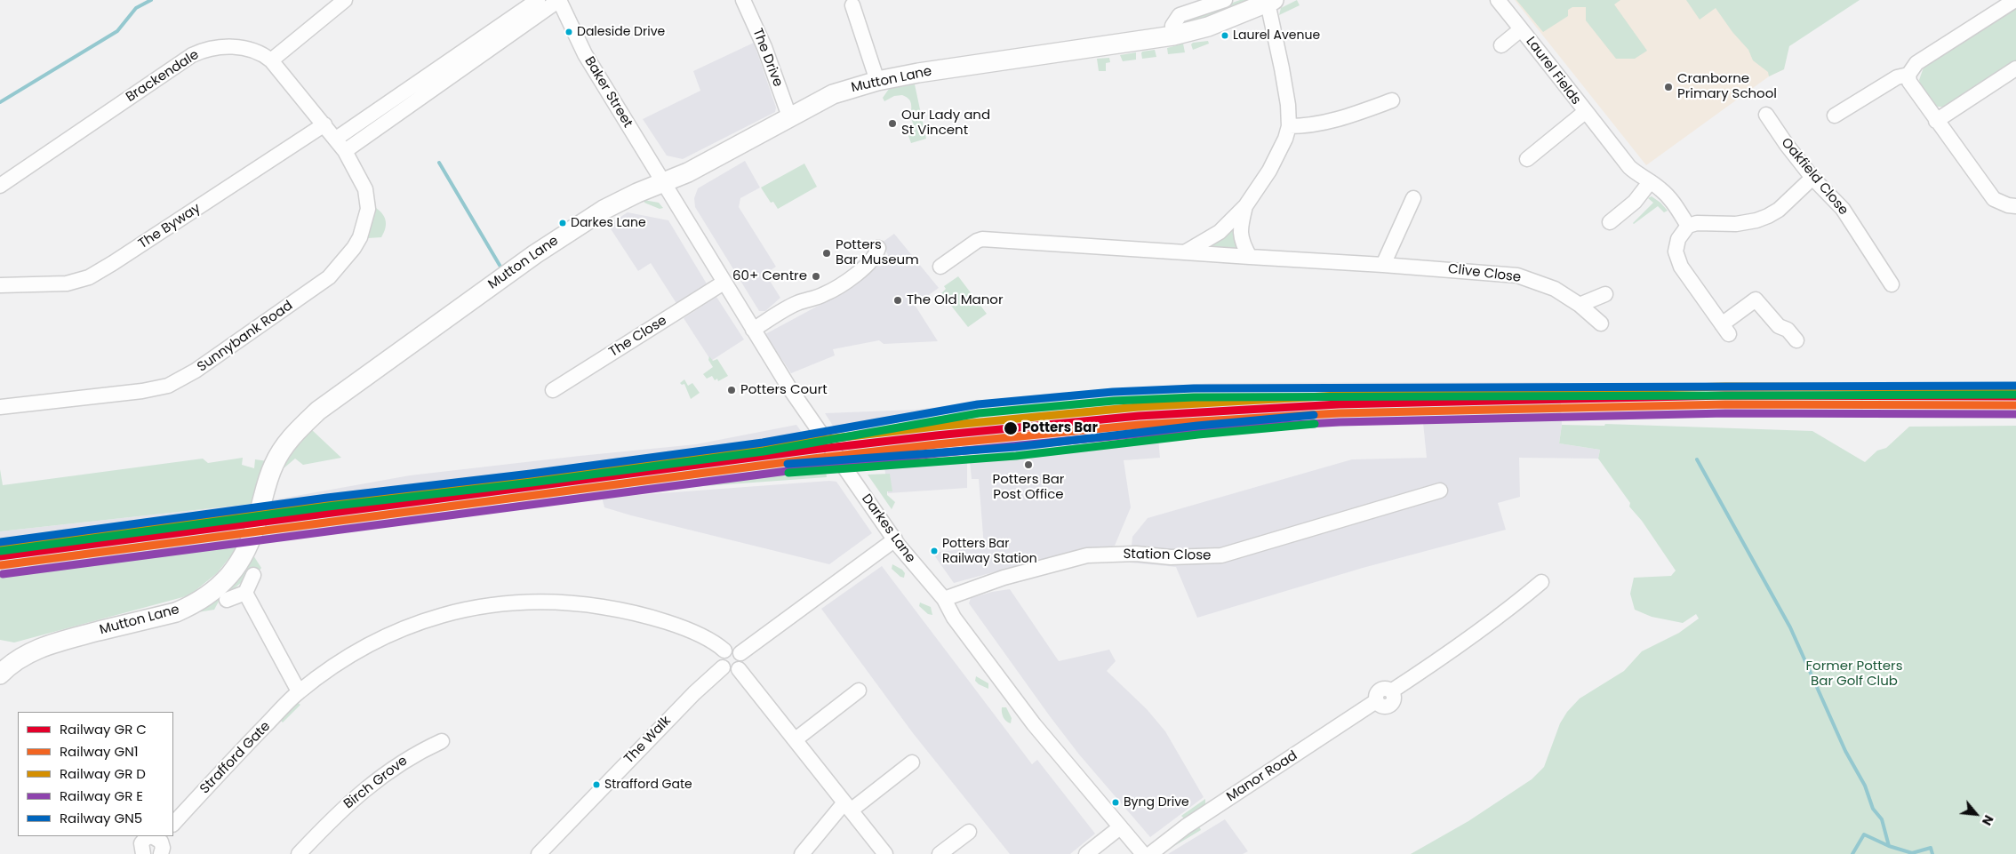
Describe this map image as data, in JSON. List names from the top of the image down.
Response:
{
  "streets": {
    "main road": ["Mutton Lane"],
    "street": [
      "The Drive",
      "Laurel Fields",
      "Brackendale",
      "Baker Street",
      "Oakfield Close",
      "The Byway",
      "Clive Close",
      "Sunnybank Road",
      "The Close",
      "Darkes Lane",
      "Station Close",
      "The Walk",
      "Strafford Gate",
      "Manor Road",
      "Birch Grove"
    ]
  },
  "crossings": [
    ["The Drive", "Mutton Lane"],
    ["Brackendale", "The Byway"],
    ["Brackendale", "Sunnybank Road"],
    ["Mutton Lane", "Baker Street"],
    ["Mutton Lane", "Darkes Lane"],
    ["Baker Street", "Darkes Lane"],
    ["The Close", "Darkes Lane"],
    ["Darkes Lane", "Station Close"],
    ["The Walk", "Strafford Gate"]
  ],
  "parks": ["Former Potters Bar Golf Club"],
  "places": [
    "Daleside Drive",
    "Laurel Avenue",
    "Cranborne Primary School",
    "Our Lady and St Vincent",
    "Darkes Lane",
    "Potters Bar Museum",
    "60+ Centre",
    "The Old Manor",
    "Potters Court",
    "Potters Bar",
    "Potters Bar Post Office",
    "Potters Bar Railway Station",
    "Strafford Gate",
    "Byng Drive"
  ],
  "lines": ["rail line GN5", "rail line GN1"],
  "legend": [
    "Railway GR C",
    "Railway GN1",
    "Railway GR D",
    "Railway GR E",
    "Railway GN5"
  ],
  "north": "bottom right"
}
